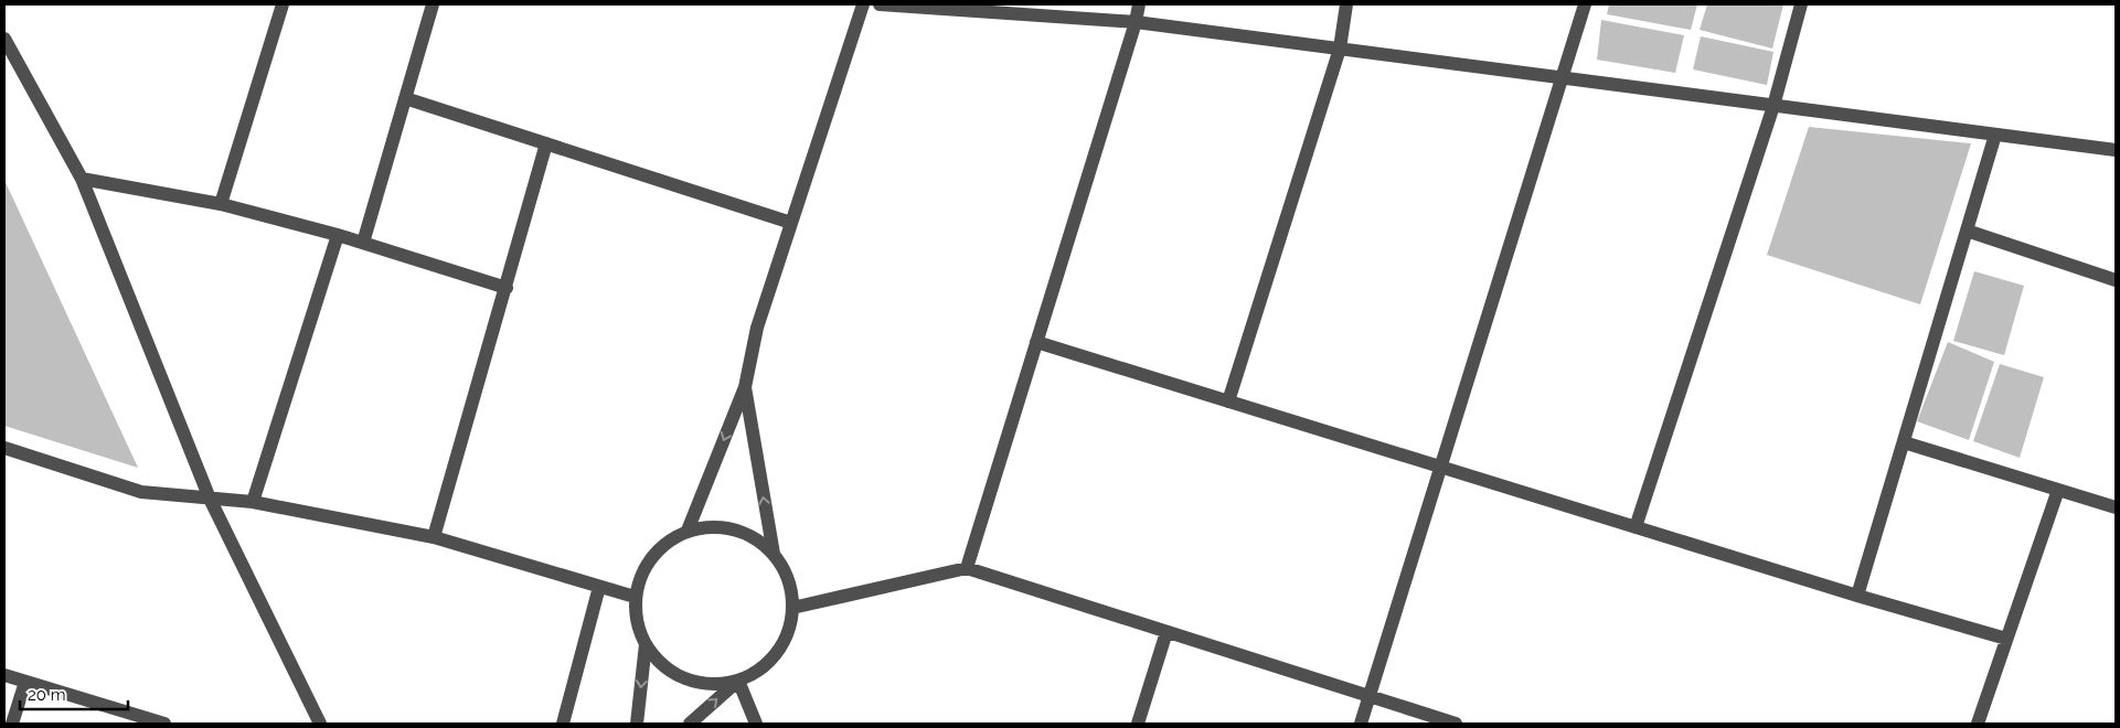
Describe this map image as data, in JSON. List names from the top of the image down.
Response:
{
  "scale_bar": "20 m"
}
